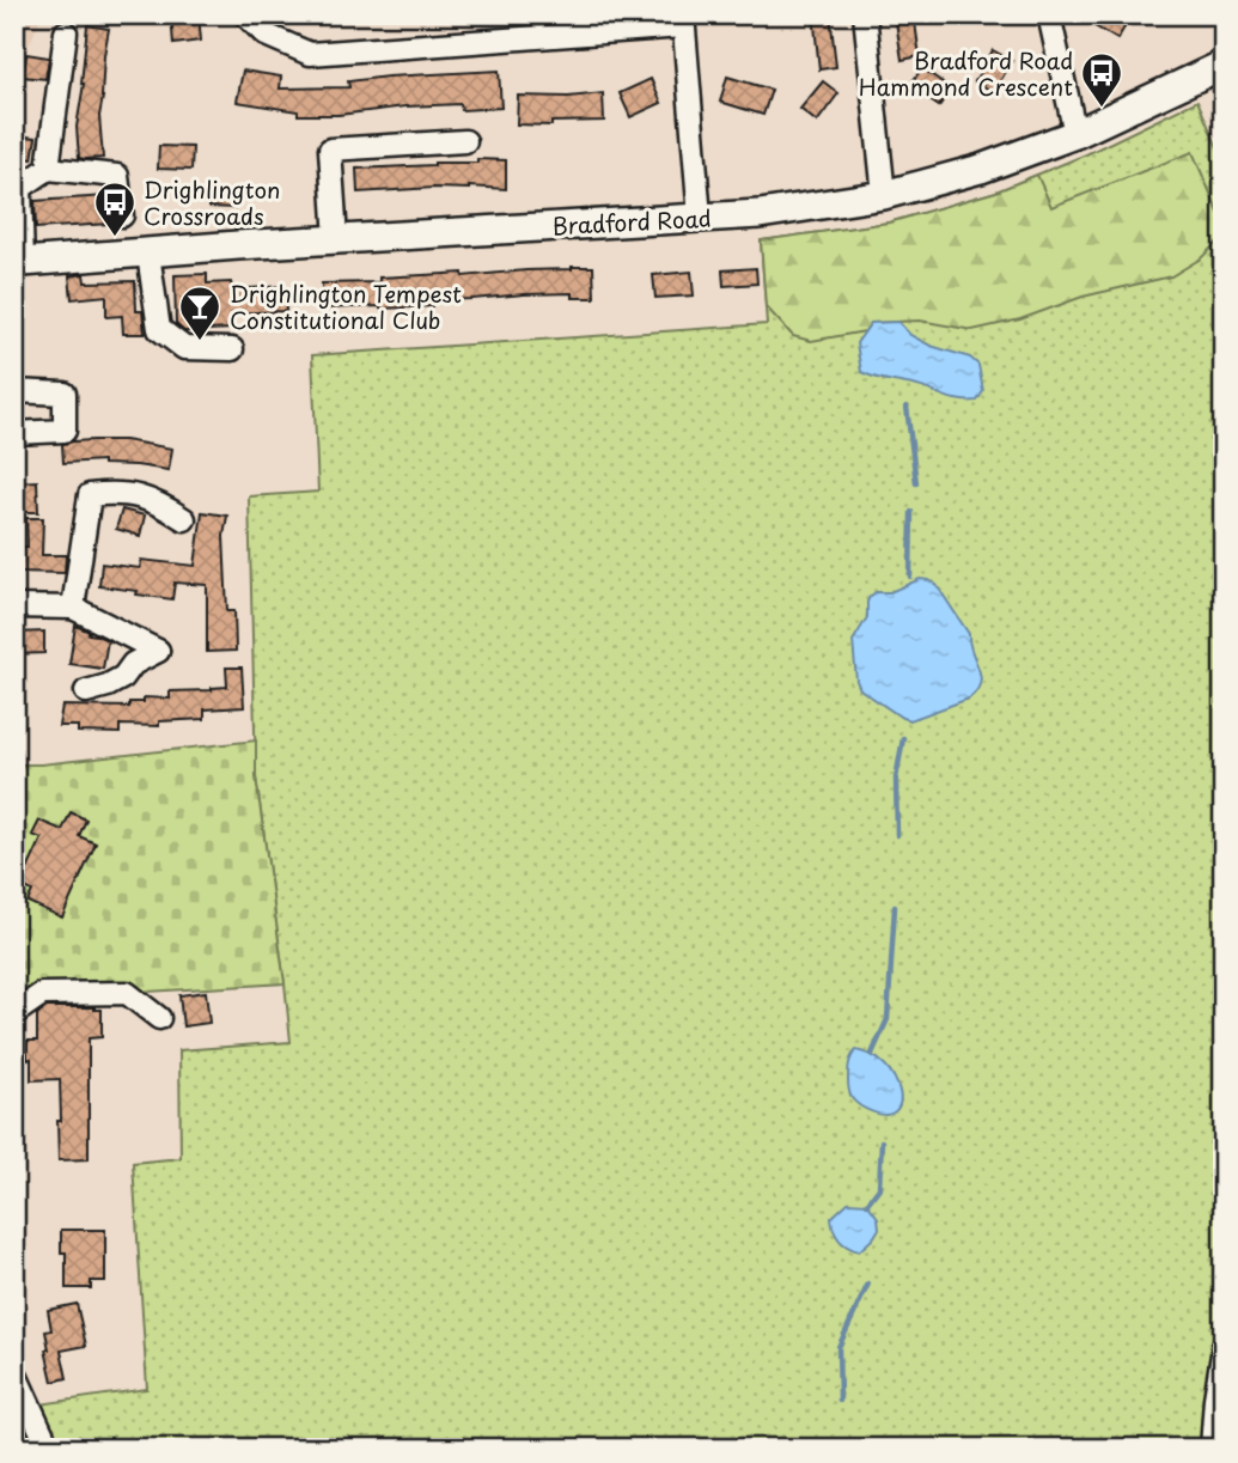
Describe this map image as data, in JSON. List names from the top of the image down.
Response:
{
  "streets": {
    "main road": ["Bradford Road"]
  },
  "places": {
    "bus stop": ["Bradford Road Hammond Crescent", "Drighlington Crossroads"],
    "bar": ["Drighlington Tempest Constitutional Club"]
  }
}
